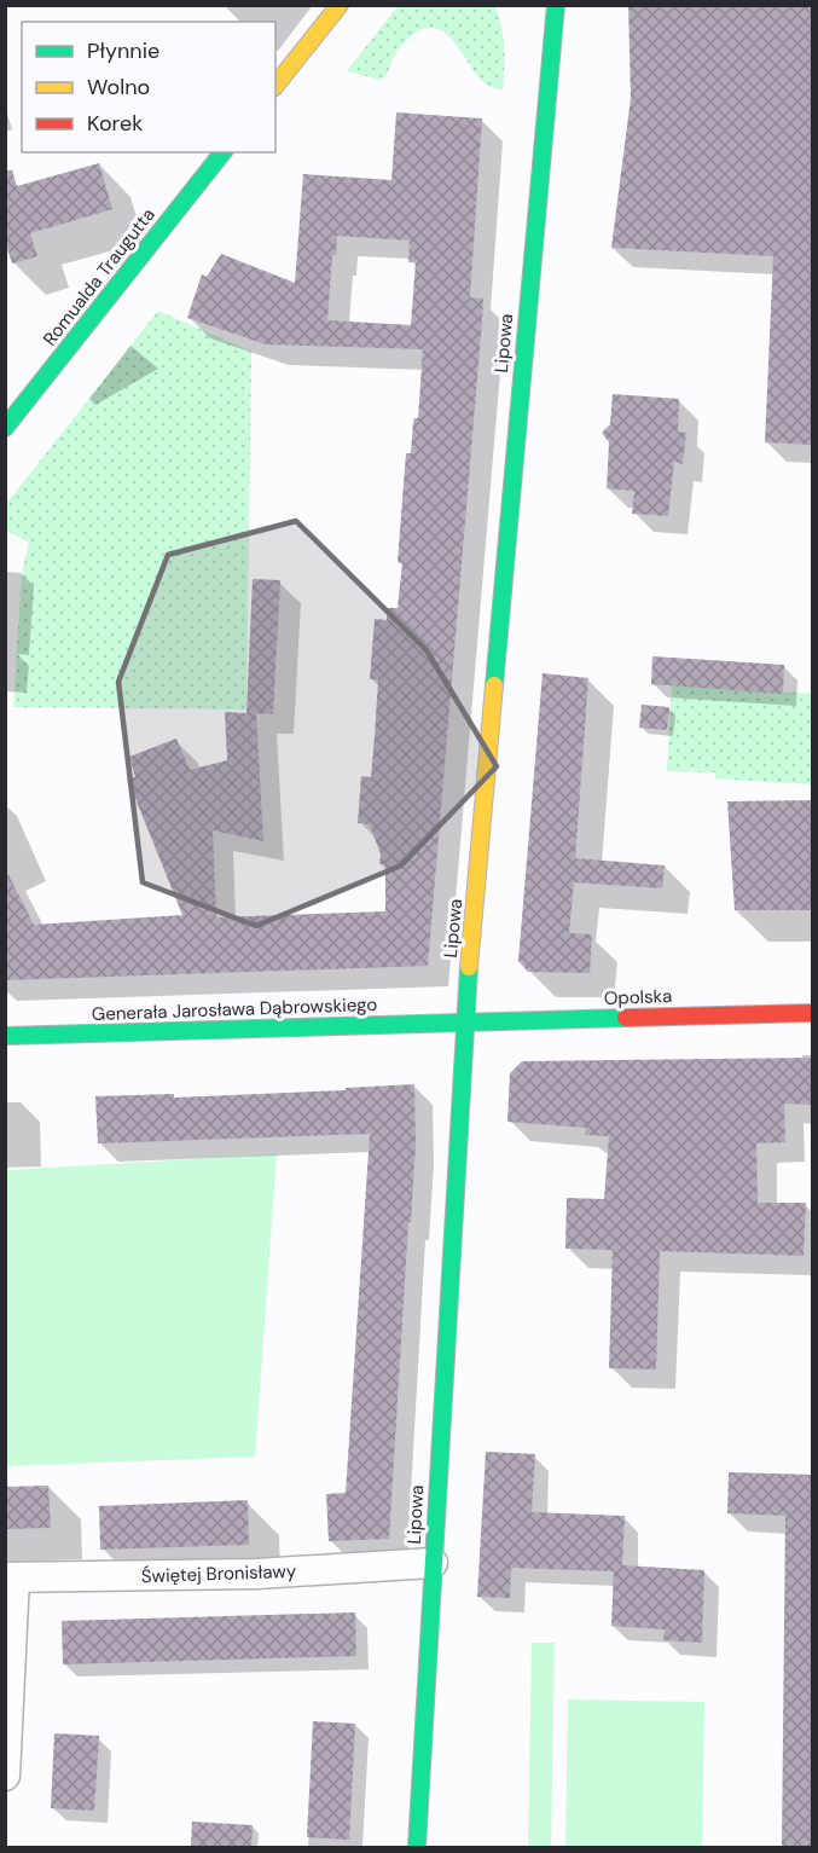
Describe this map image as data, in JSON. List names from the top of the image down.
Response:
{
  "streets": {
    "street": [
      "Romualda Traugutta",
      "Lipowa",
      "Opolska",
      "Generała Jarosława Dąbrowskiego",
      "Świętej Bronisławy"
    ]
  },
  "crossings": [
    ["Lipowa", "Opolska"],
    ["Lipowa", "Generała Jarosława Dąbrowskiego"],
    ["Lipowa", "Świętej Bronisławy"],
    ["Opolska", "Generała Jarosława Dąbrowskiego"]
  ],
  "legend": ["Płynnie", "Wolno", "Korek"]
}
